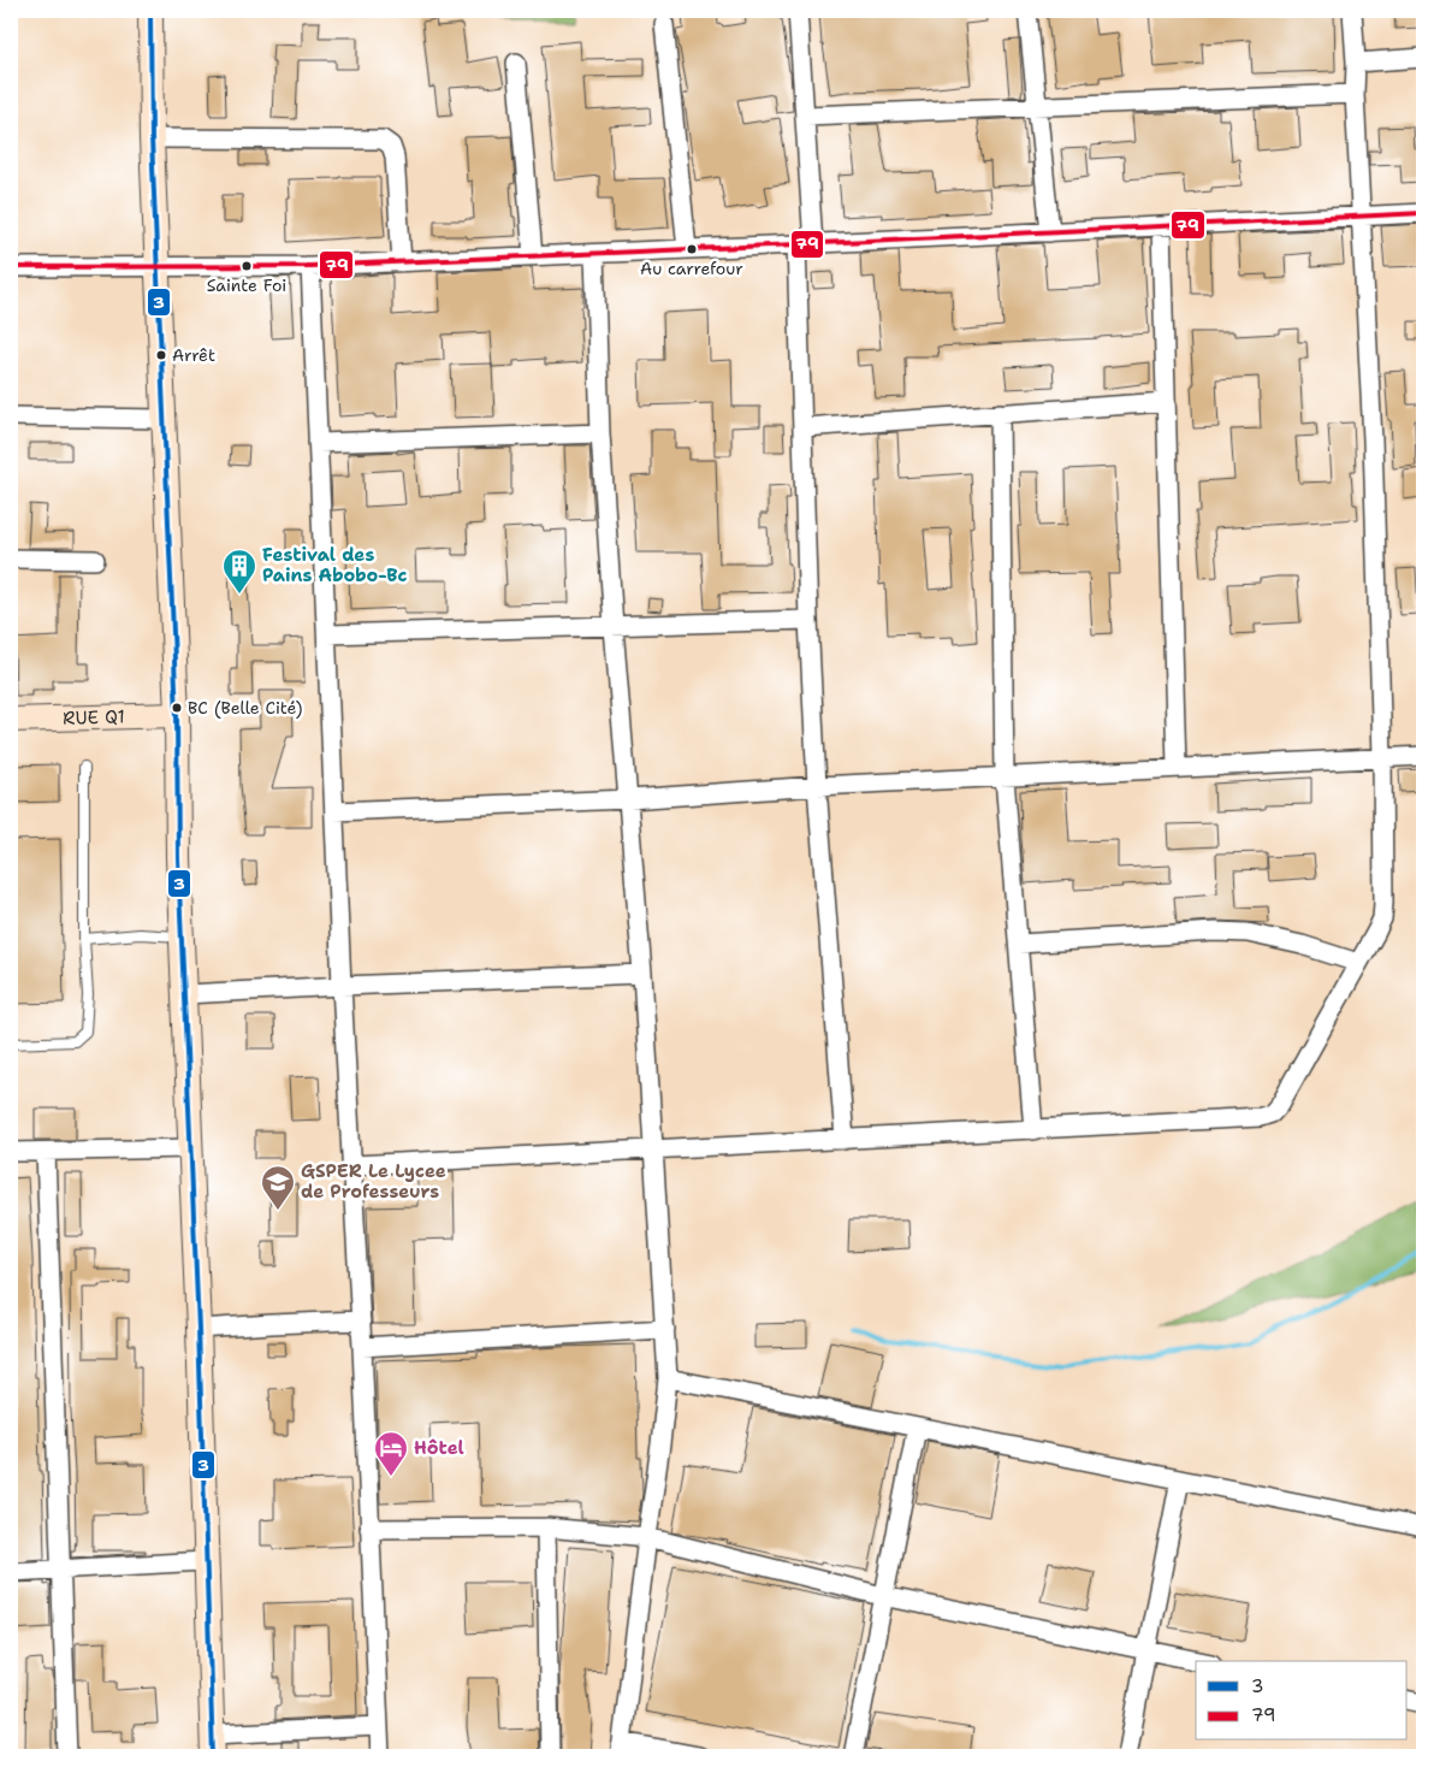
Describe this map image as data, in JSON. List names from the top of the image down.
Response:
{
  "streets": {
    "street": ["RUE Q1"]
  },
  "places": {
    "other": [
      "Au carrefour",
      "Sainte Foi",
      "Arrêt",
      "BC (Belle Cité)"
    ],
    "building": ["Festival des Pains Abobo-Bc"],
    "school or university": ["GSPER Le Lycee de Professeurs"],
    "hotel": ["Hôtel"]
  },
  "lines": ["transit line 3", "transit line 79"],
  "legend": ["3", "79"]
}
